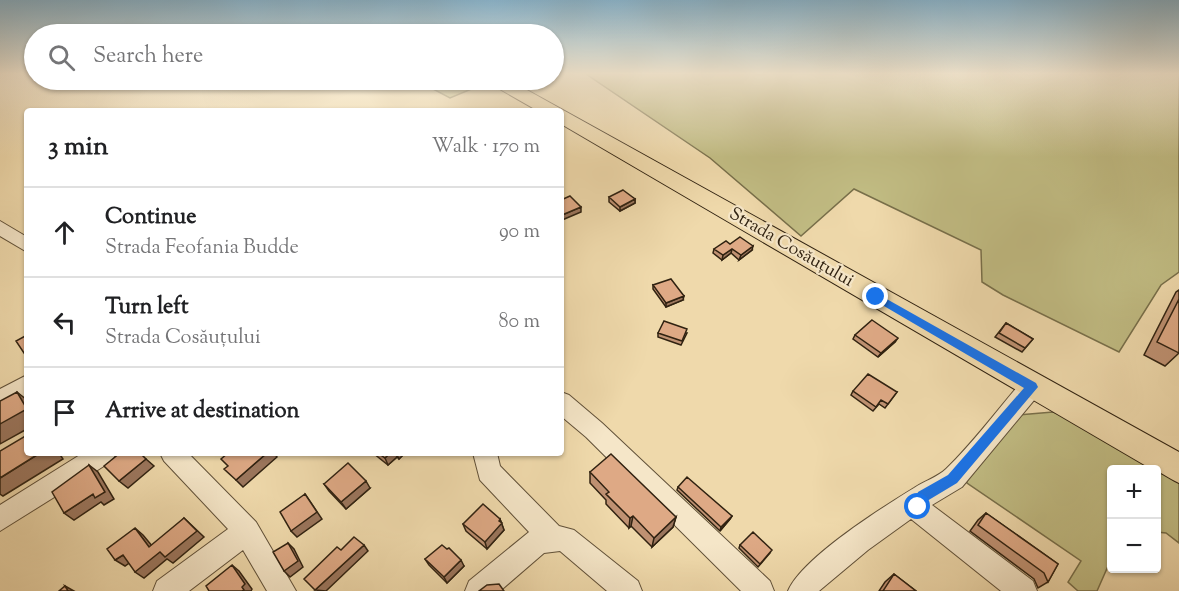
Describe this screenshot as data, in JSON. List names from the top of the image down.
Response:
{
  "streets": {
    "main road": ["Strada Cosăuțului"]
  },
  "page": {
    "search": "Search here",
    "heading": ["3 min", "Walk · 170 m"],
    "list": [
      ["Continue", "Strada Feofania Budde", "90 m"],
      ["Turn left", "Strada Cosăuțului", "80 m"],
      "Arrive at destination"
    ],
    "map_buttons": ["+", "−"]
  }
}
